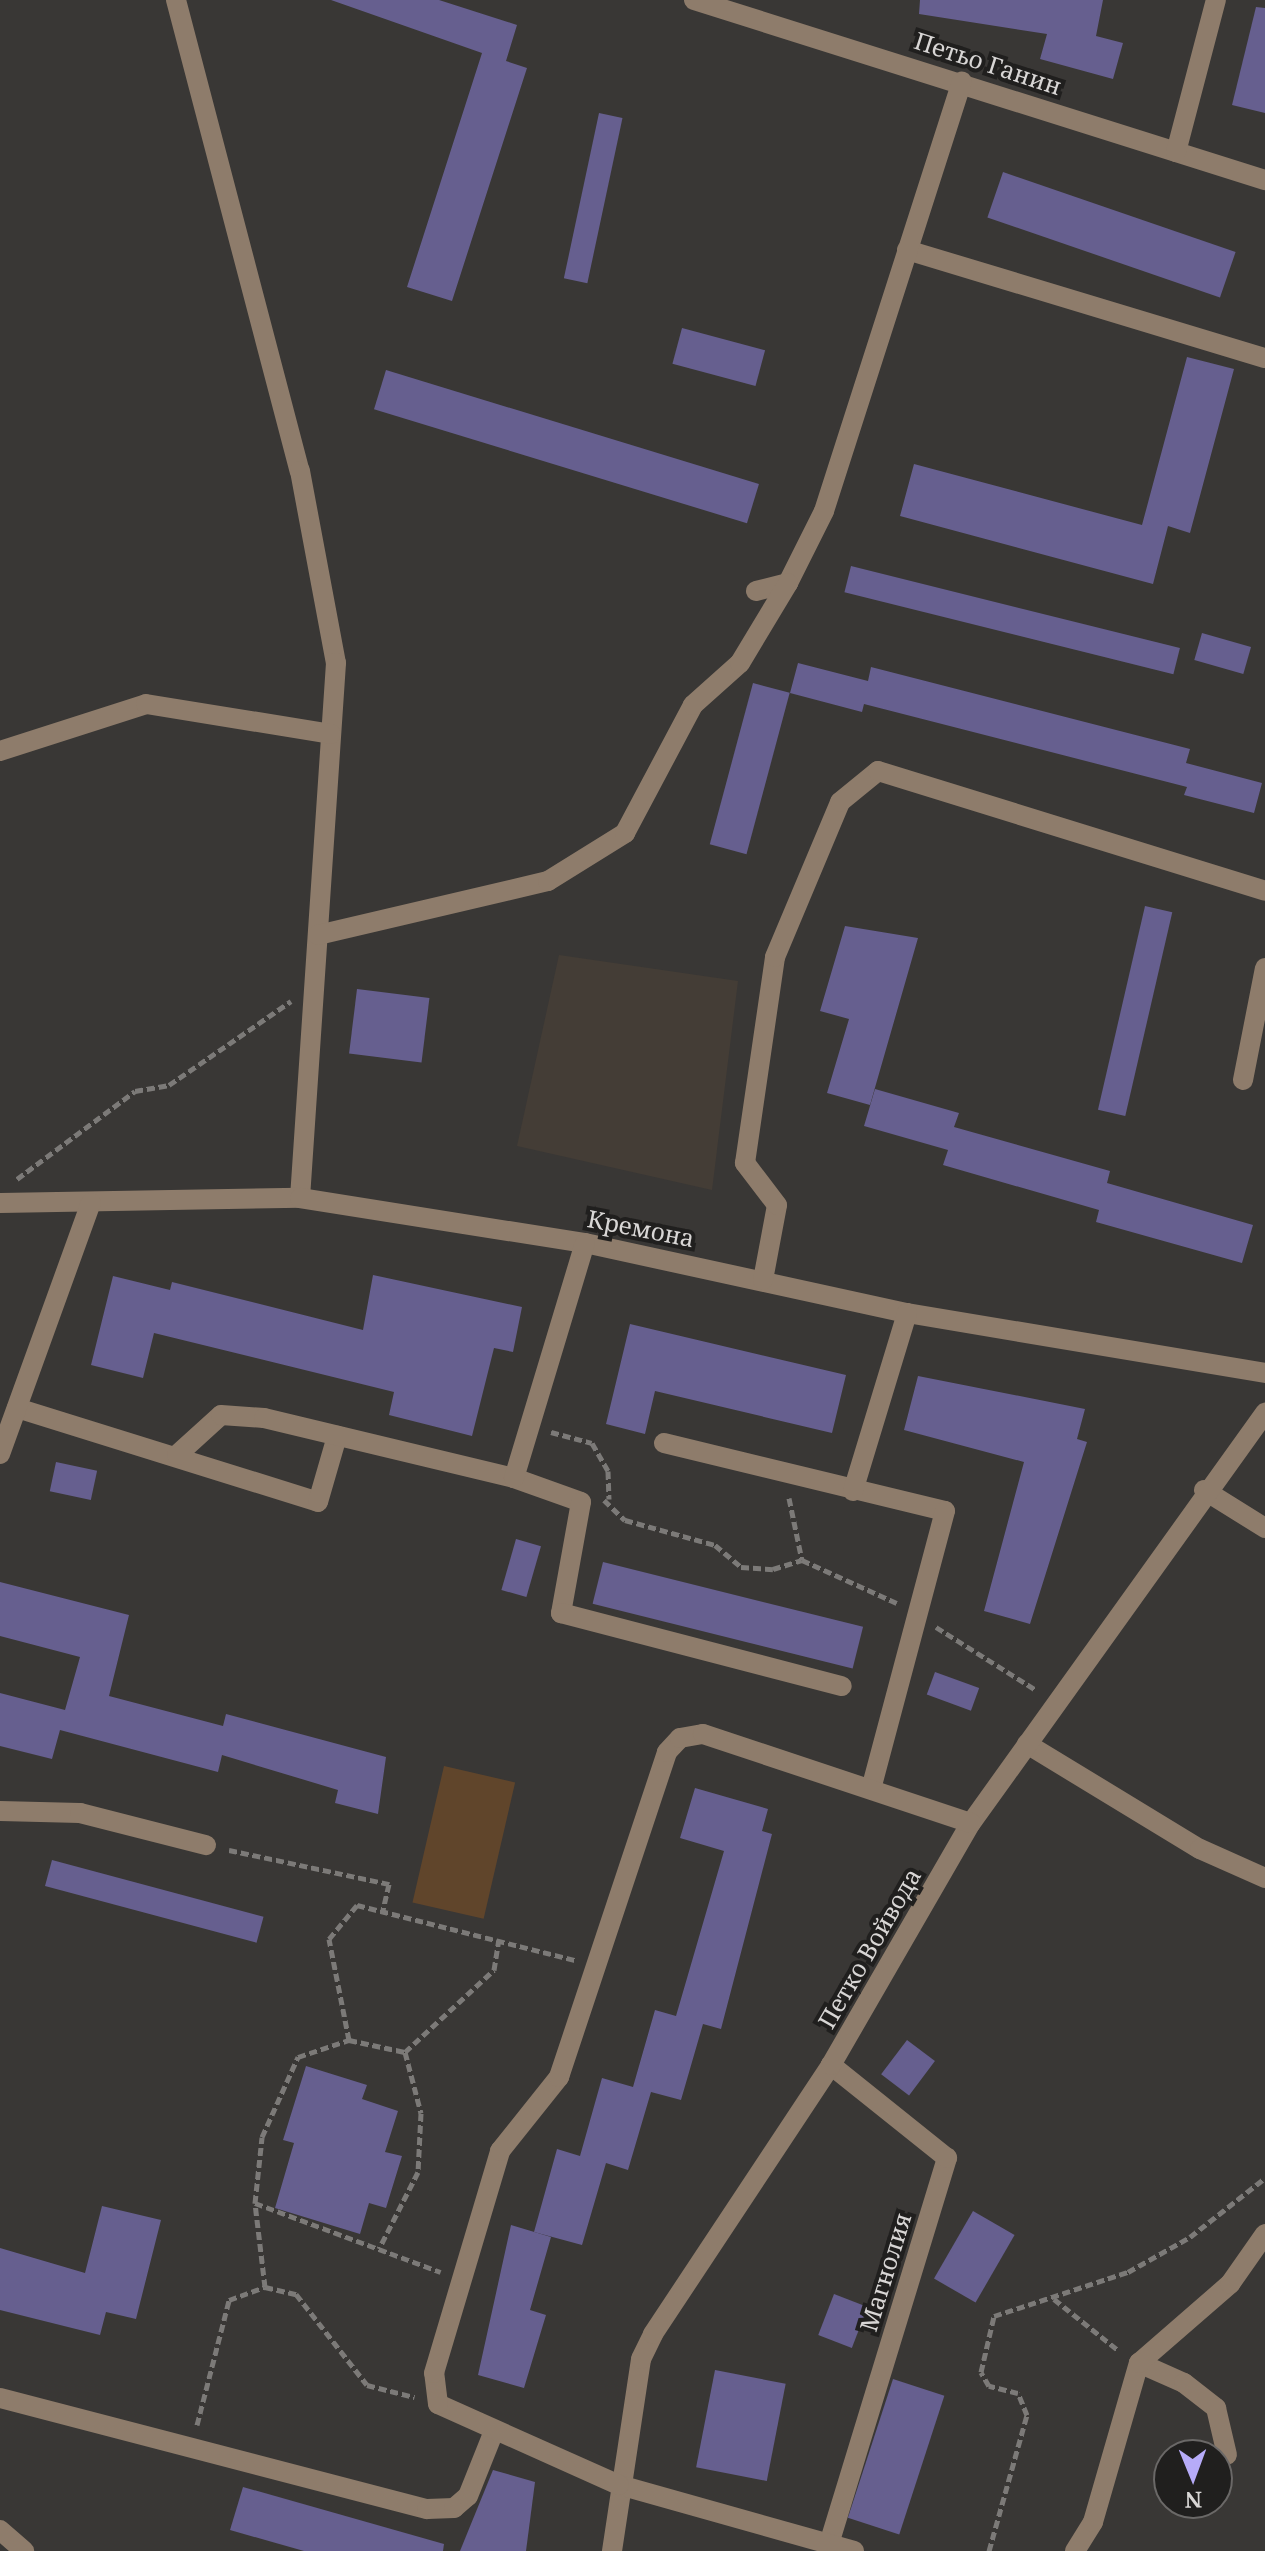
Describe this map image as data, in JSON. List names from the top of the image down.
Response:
{
  "streets": {
    "street": [
      "Петьо Ганин",
      "Кремона",
      "Петко Войвода",
      "Магнолия"
    ]
  },
  "crossings": [
    ["Петко Войвода", "Магнолия"]
  ],
  "north": "bottom"
}
